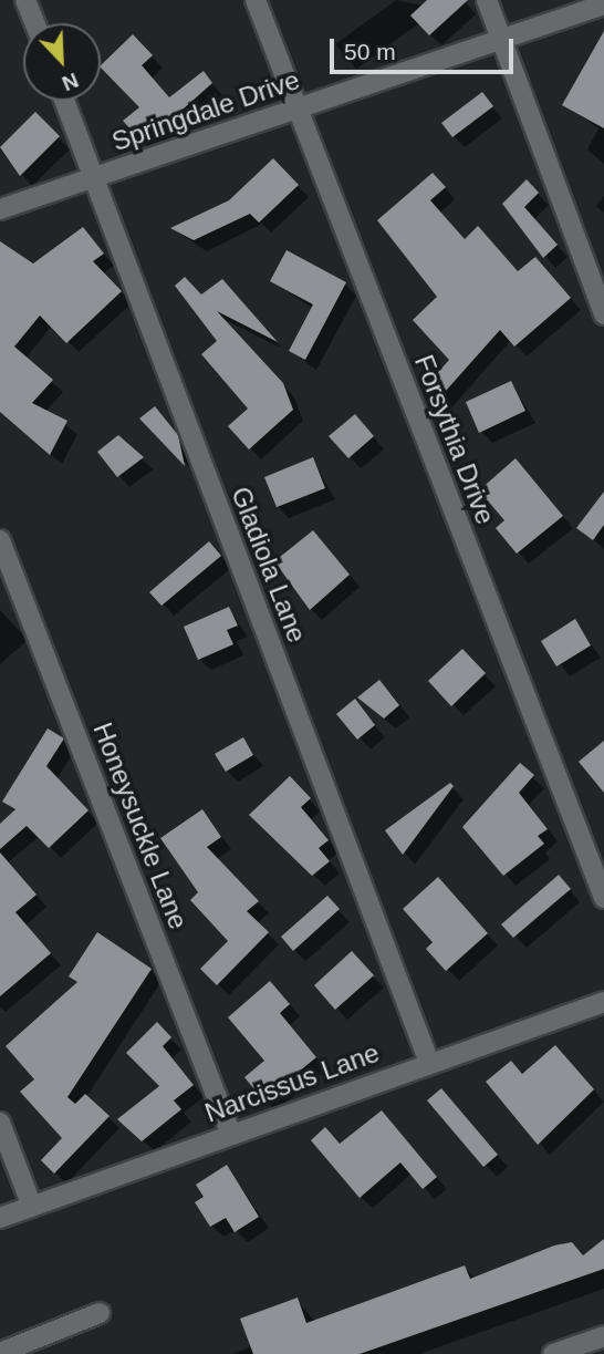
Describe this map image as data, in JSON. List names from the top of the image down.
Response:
{
  "streets": {
    "street": [
      "Springdale Drive",
      "Forsythia Drive",
      "Gladiola Lane",
      "Honeysuckle Lane",
      "Narcissus Lane"
    ]
  },
  "crossings": [
    ["Springdale Drive", "Forsythia Drive"],
    ["Springdale Drive", "Gladiola Lane"],
    ["Gladiola Lane", "Narcissus Lane"],
    ["Honeysuckle Lane", "Narcissus Lane"]
  ],
  "scale_bar": "50 m",
  "north": "bottom right"
}
